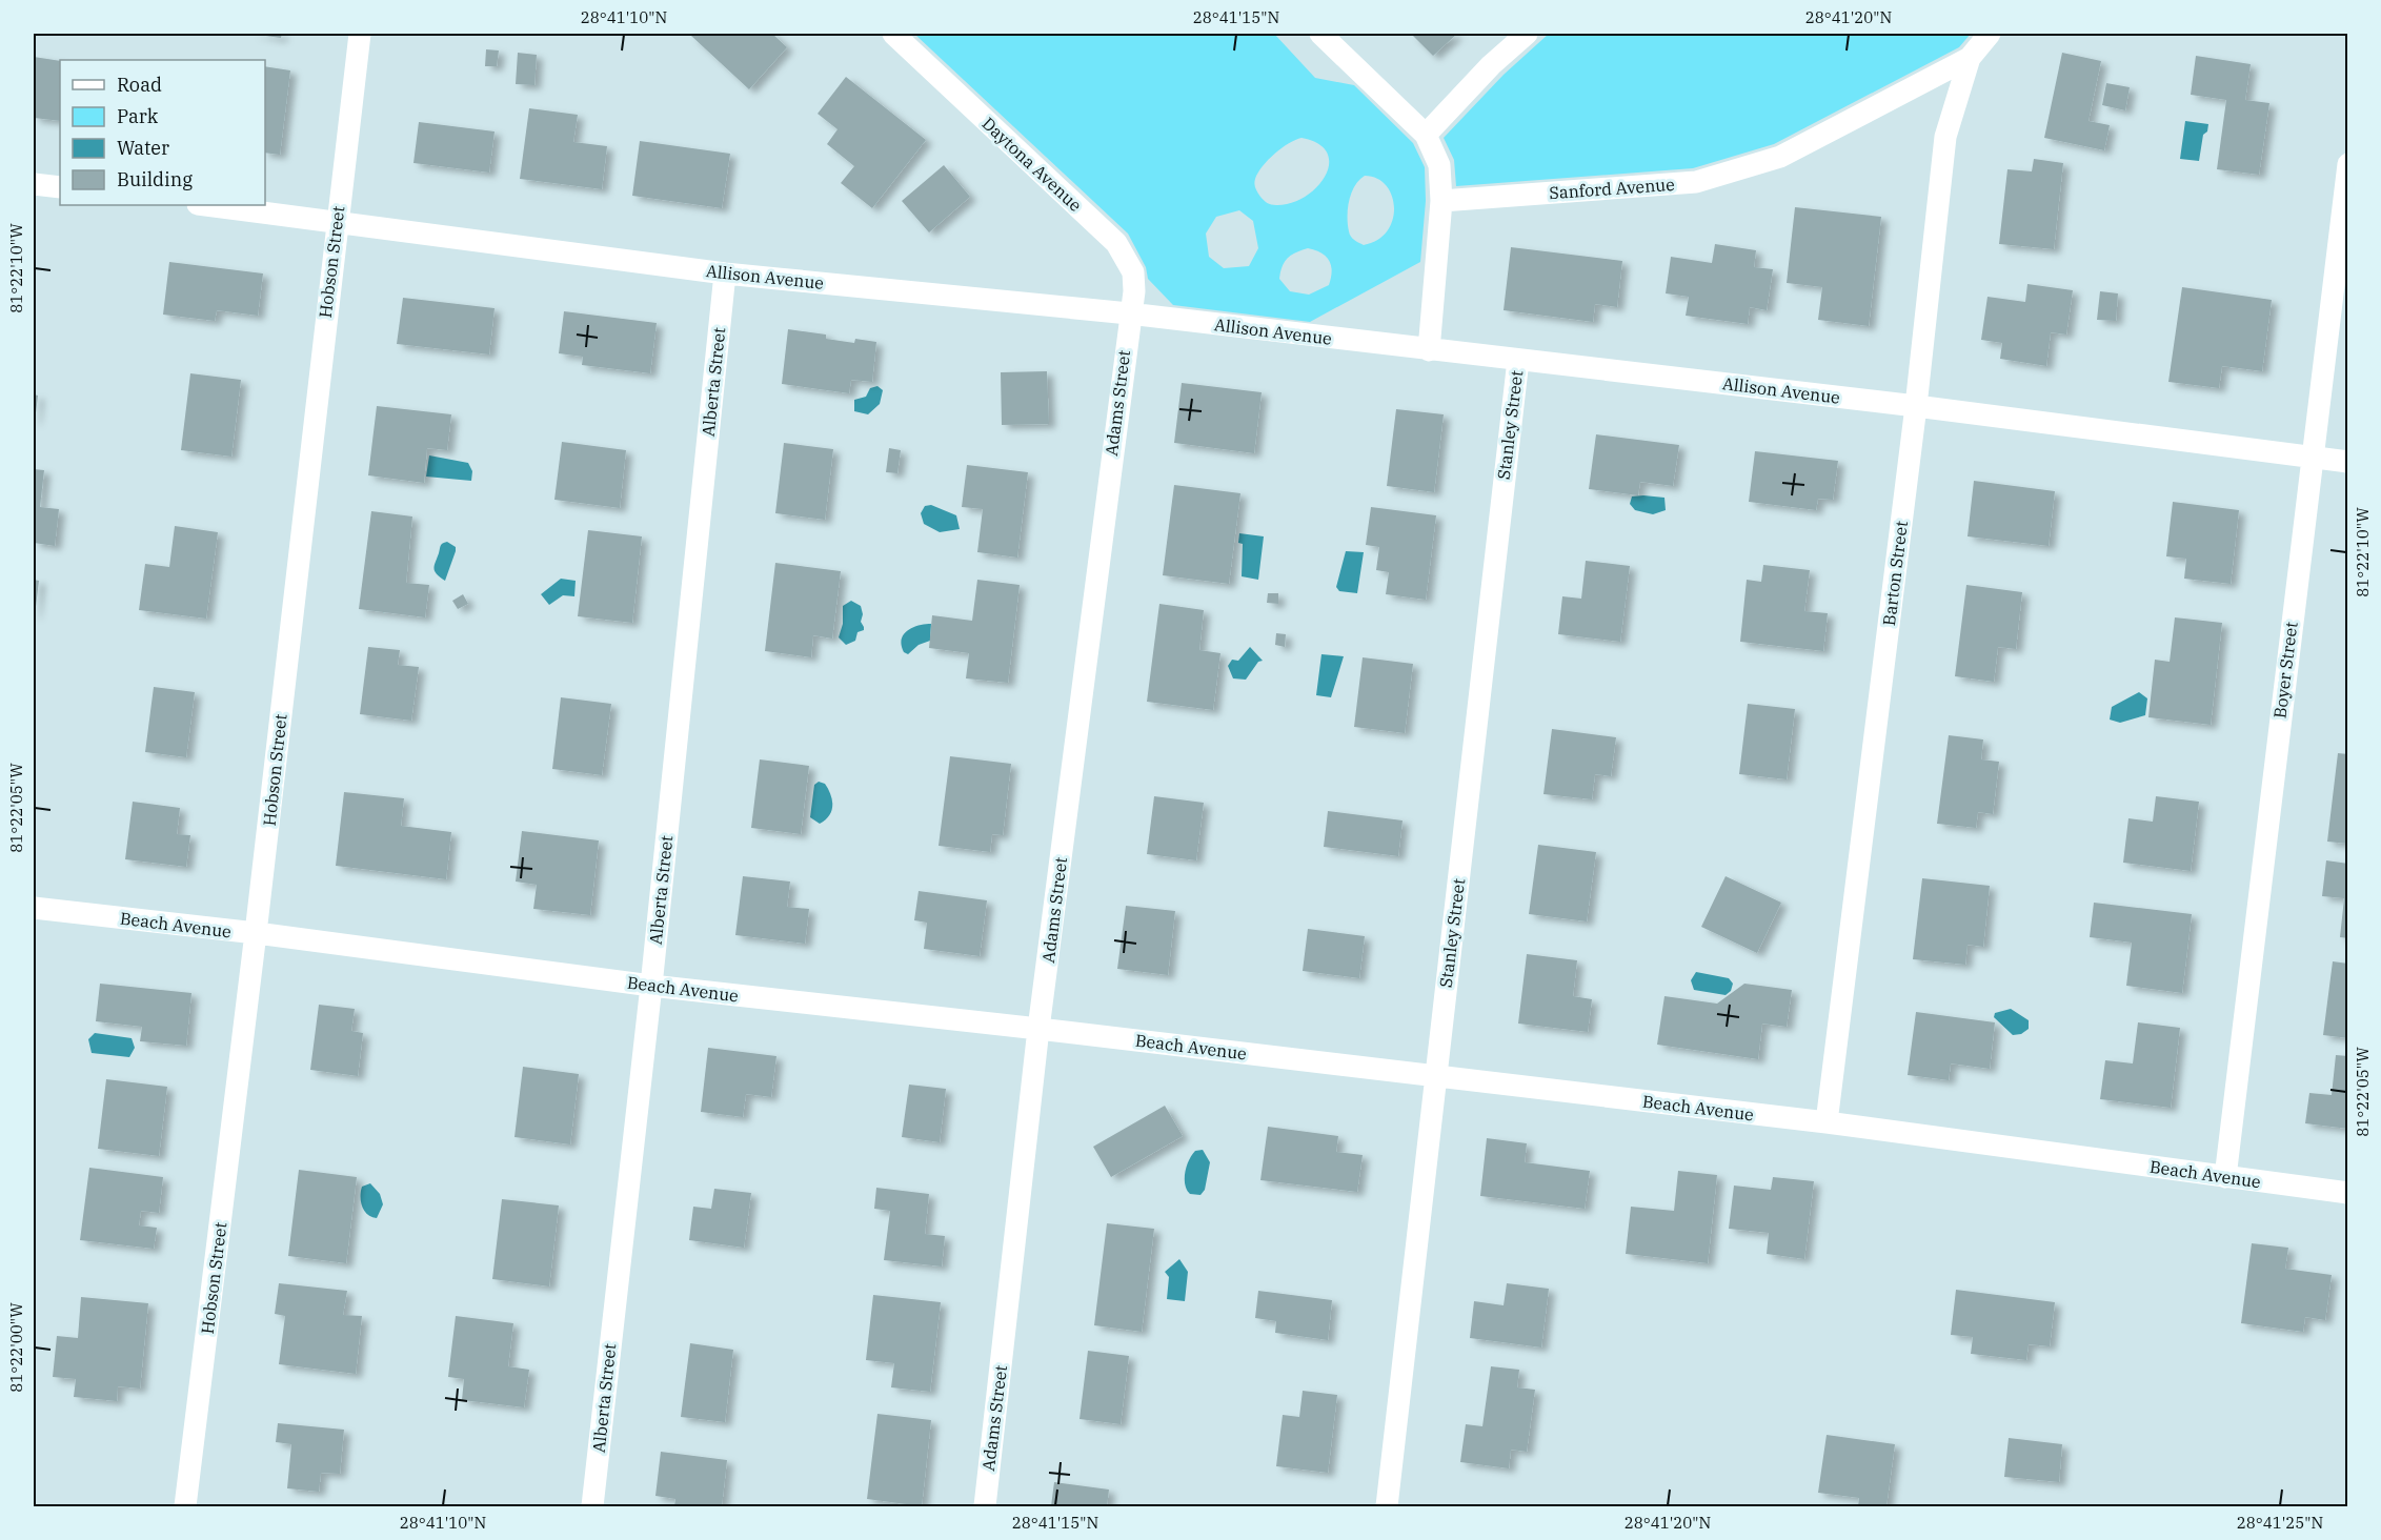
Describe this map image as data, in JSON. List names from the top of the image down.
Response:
{
  "streets": {
    "street": [
      "Daytona Avenue",
      "Sanford Avenue",
      "Hobson Street",
      "Allison Avenue",
      "Alberta Street",
      "Adams Street",
      "Stanley Street",
      "Barton Street",
      "Boyer Street",
      "Beach Avenue"
    ]
  },
  "crossings": [
    ["Daytona Avenue", "Allison Avenue"],
    ["Daytona Avenue", "Adams Street"],
    ["Sanford Avenue", "Barton Street"],
    ["Hobson Street", "Allison Avenue"],
    ["Hobson Street", "Beach Avenue"],
    ["Allison Avenue", "Alberta Street"],
    ["Allison Avenue", "Adams Street"],
    ["Allison Avenue", "Stanley Street"],
    ["Allison Avenue", "Barton Street"],
    ["Allison Avenue", "Boyer Street"],
    ["Alberta Street", "Beach Avenue"],
    ["Adams Street", "Beach Avenue"],
    ["Stanley Street", "Beach Avenue"],
    ["Barton Street", "Beach Avenue"],
    ["Boyer Street", "Beach Avenue"]
  ],
  "legend": [
    "Road",
    "Park",
    "Water",
    "Building"
  ],
  "coordinates": [
    "28°41'10\"N",
    "28°41'15\"N",
    "28°41'20\"N",
    "81°22'10\"W",
    "81°22'05\"W",
    "81°22'00\"W",
    "28°41'25\"N"
  ]
}
